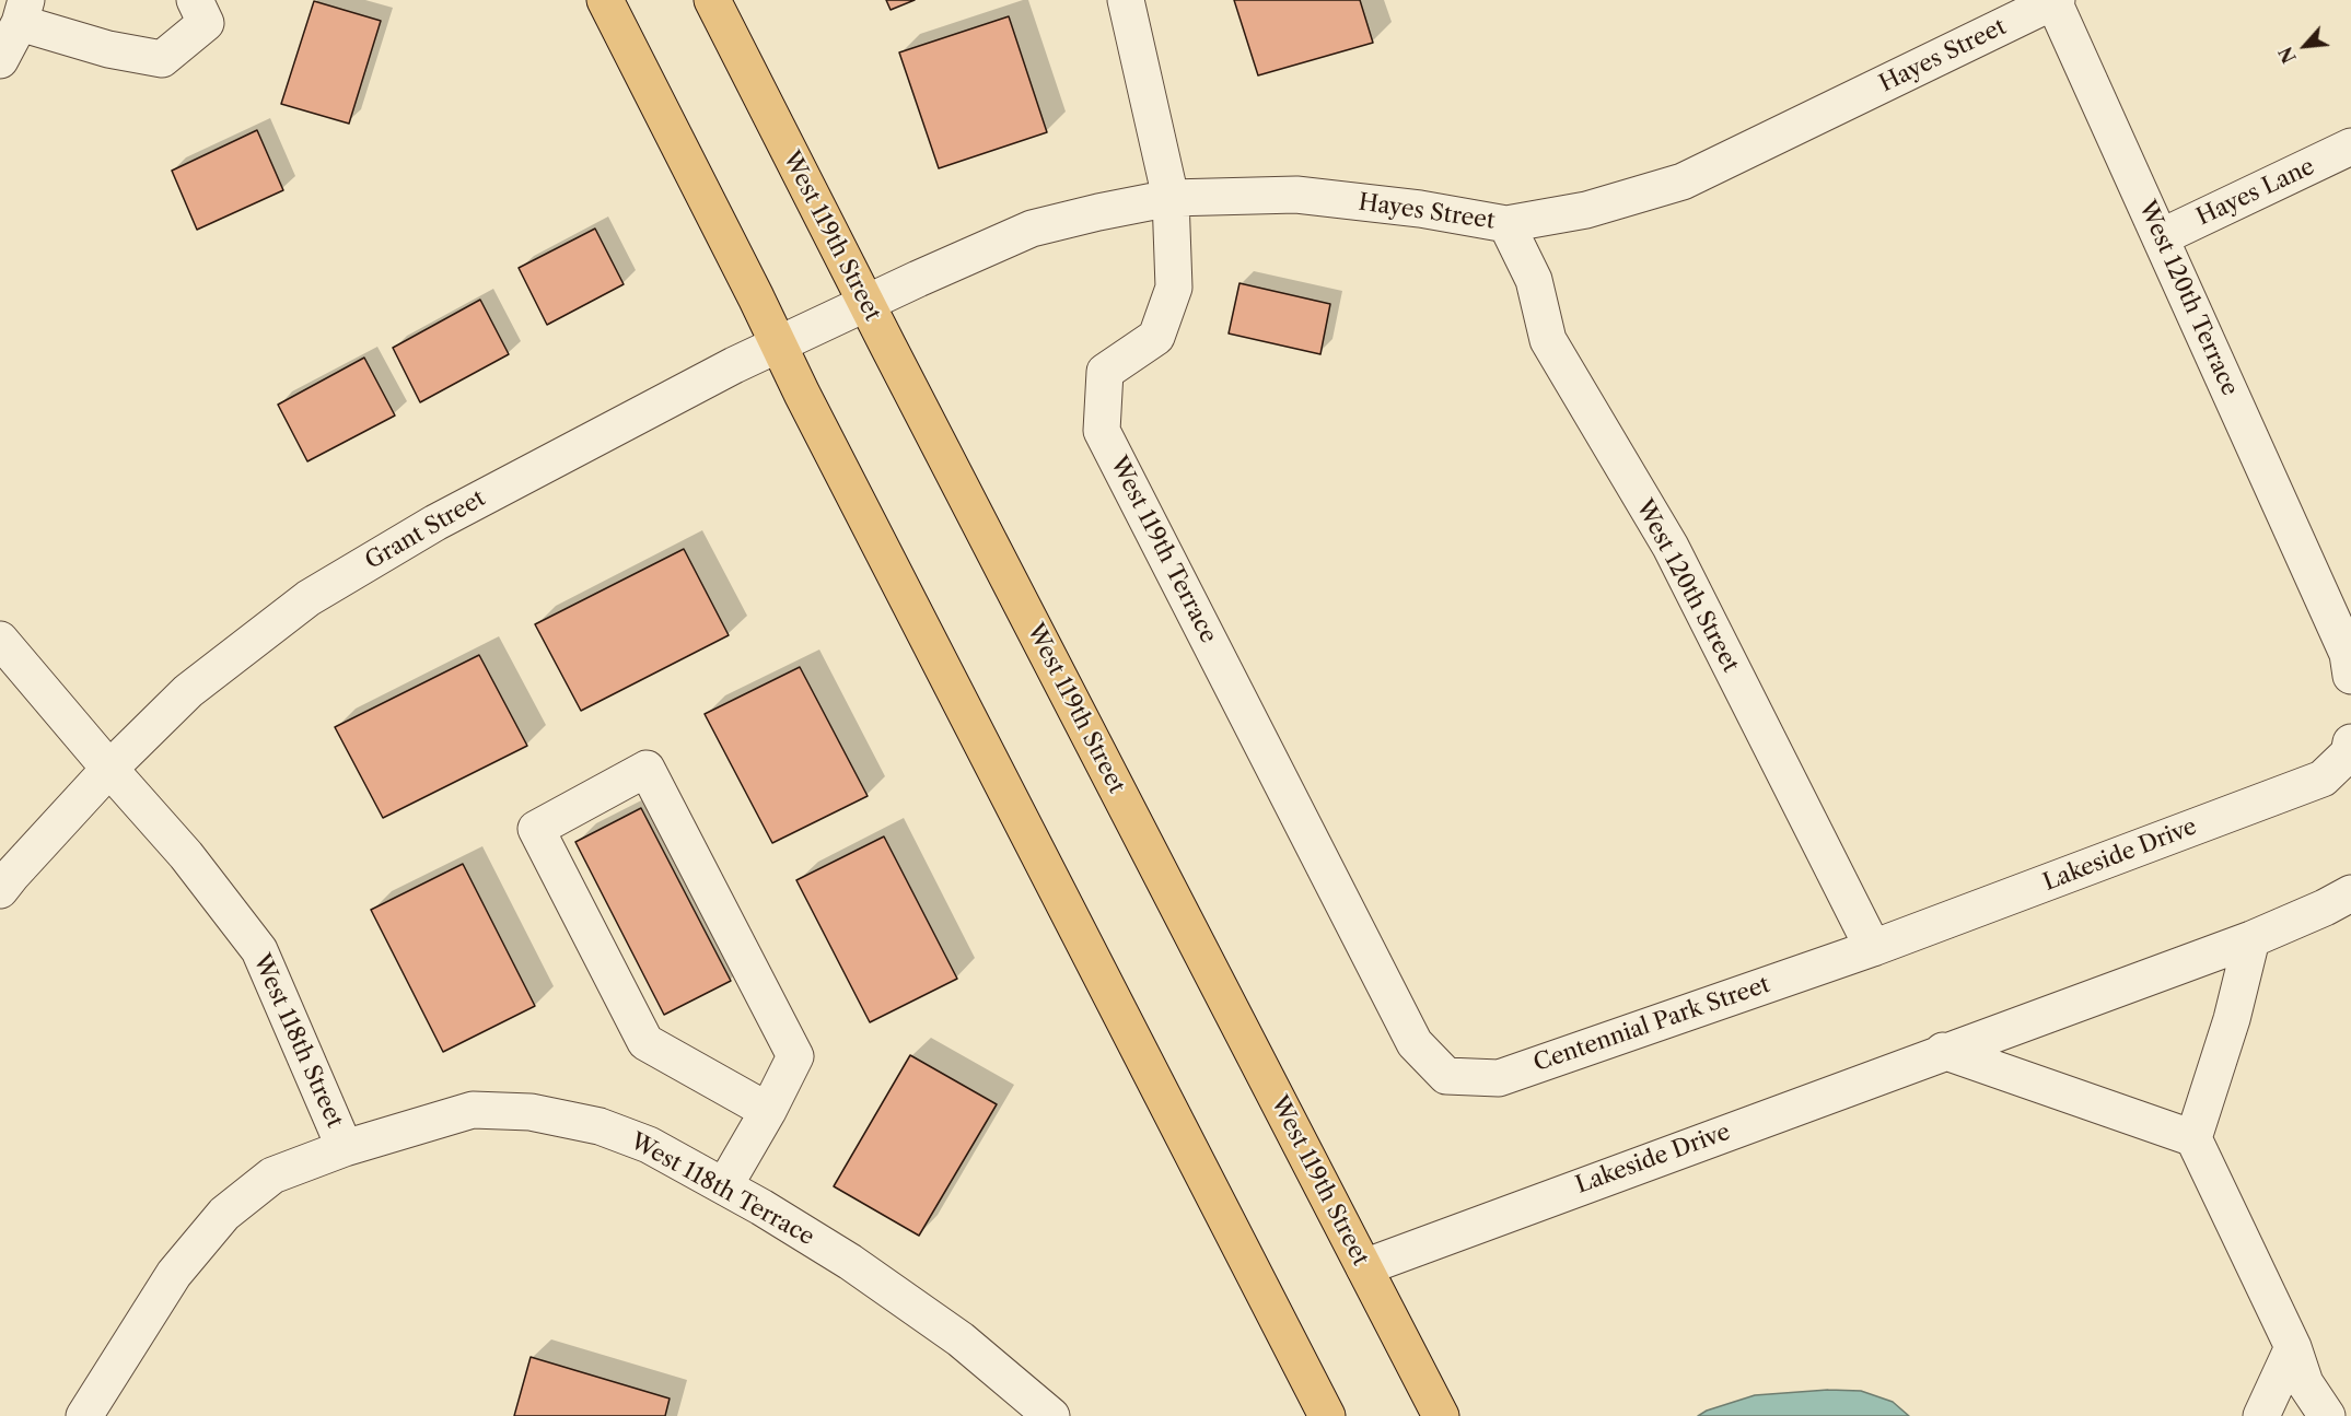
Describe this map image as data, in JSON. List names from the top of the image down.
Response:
{
  "streets": {
    "main road": ["West 119th Street"],
    "street": [
      "Hayes Street",
      "Hayes Lane",
      "West 120th Terrace",
      "Grant Street",
      "West 119th Terrace",
      "West 120th Street",
      "Lakeside Drive",
      "Centennial Park Street",
      "West 118th Street",
      "West 118th Terrace"
    ]
  },
  "crossings": [
    ["Hayes Street", "West 119th Street"],
    ["Hayes Street", "West 120th Terrace"],
    ["Hayes Street", "Grant Street"],
    ["Hayes Street", "West 119th Terrace"],
    ["Hayes Street", "West 120th Street"],
    ["Hayes Lane", "West 120th Terrace"],
    ["West 119th Street", "Lakeside Drive"],
    ["Grant Street", "West 118th Street"],
    ["West 119th Terrace", "Centennial Park Street"],
    ["West 120th Street", "Lakeside Drive"],
    ["West 120th Street", "Centennial Park Street"],
    ["Lakeside Drive", "Centennial Park Street"],
    ["West 118th Street", "West 118th Terrace"]
  ],
  "north": "bottom left"
}
